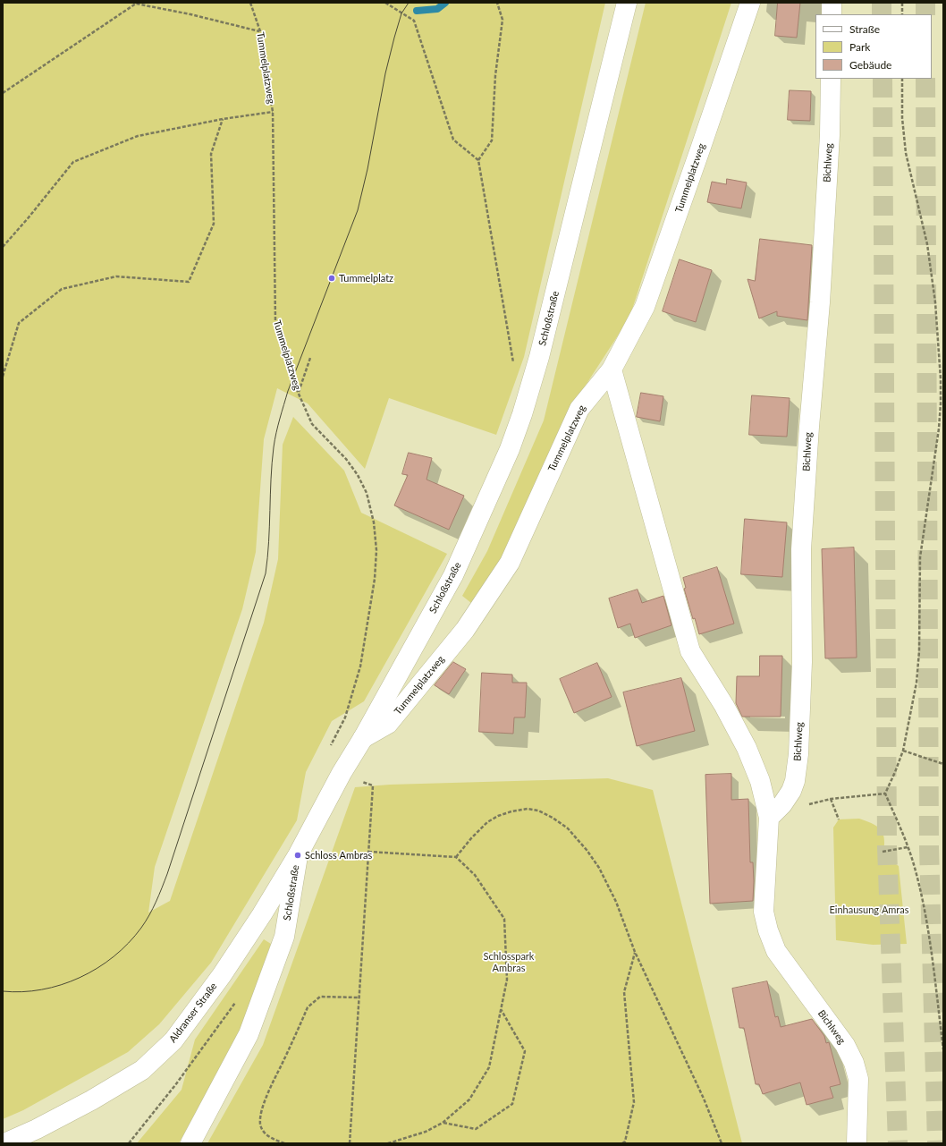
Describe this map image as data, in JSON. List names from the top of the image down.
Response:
{
  "streets": {
    "street": [
      "Tummelplatzweg",
      "Bichlweg",
      "Schloßstraße",
      "Aldranser Straße"
    ]
  },
  "crossings": [
    ["Tummelplatzweg", "Bichlweg"],
    ["Tummelplatzweg", "Schloßstraße"],
    ["Schloßstraße", "Aldranser Straße"]
  ],
  "parks": ["Einhausung Amras", "Schlosspark Ambras"],
  "places": ["Tummelplatz", "Schloss Ambras"],
  "legend": ["Straße", "Park", "Gebäude"]
}
